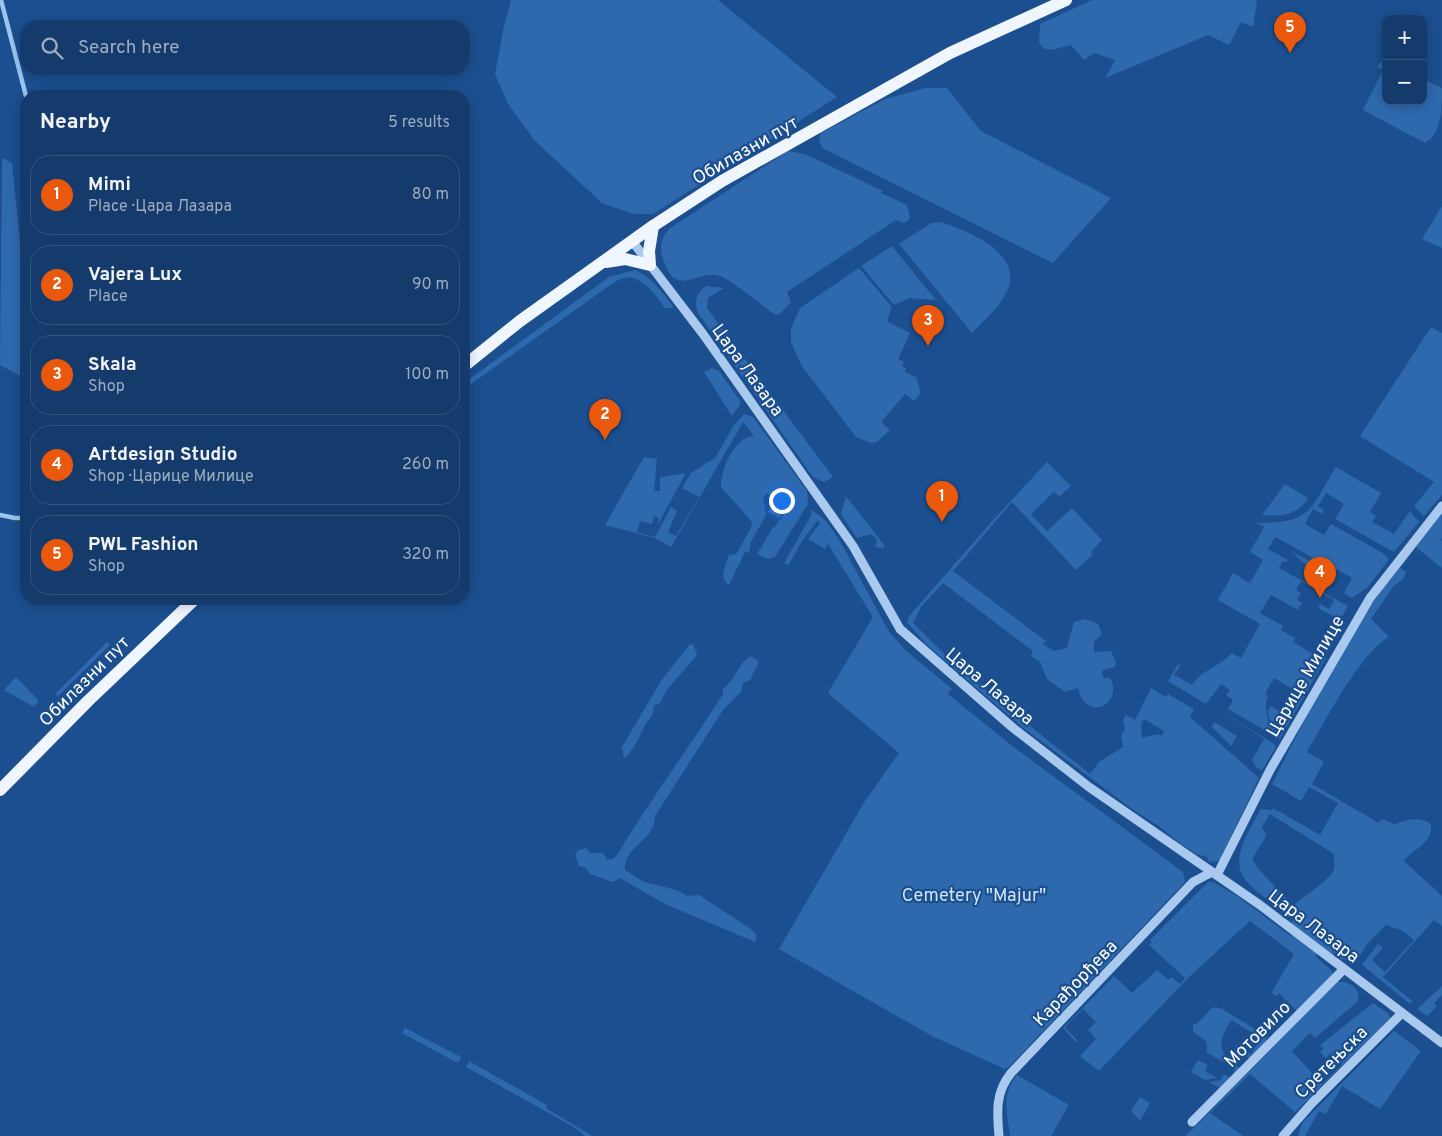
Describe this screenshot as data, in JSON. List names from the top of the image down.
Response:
{
  "streets": {
    "main road": ["Обилазни пут"],
    "street": [
      "Цара Лазара",
      "Царице Милице",
      "Карађорђева",
      "Мотовило",
      "Сретењска"
    ]
  },
  "crossings": [
    ["Обилазни пут", "Цара Лазара"],
    ["Цара Лазара", "Царице Милице"],
    ["Цара Лазара", "Карађорђева"],
    ["Цара Лазара", "Мотовило"],
    ["Цара Лазара", "Сретењска"],
    ["Царице Милице", "Карађорђева"]
  ],
  "parks": ["Cemetery \"Majur\""],
  "page": {
    "pins": [
      "5",
      "3",
      "2",
      "1",
      "4"
    ],
    "map_buttons": ["+", "−"],
    "search": "Search here",
    "heading": ["Nearby", "5 results"],
    "list": [
      {
        "mark": "1",
        "name": "Mimi",
        "note": "Place · Цара Лазара",
        "value": "80 m"
      },
      {
        "mark": "2",
        "name": "Vajera Lux",
        "note": "Place",
        "value": "90 m"
      },
      {
        "mark": "3",
        "name": "Skala",
        "note": "Shop",
        "value": "100 m"
      },
      {
        "mark": "4",
        "name": "Artdesign Studio",
        "note": "Shop · Царице Милице",
        "value": "260 m"
      },
      {
        "mark": "5",
        "name": "PWL Fashion",
        "note": "Shop",
        "value": "320 m"
      }
    ]
  }
}
